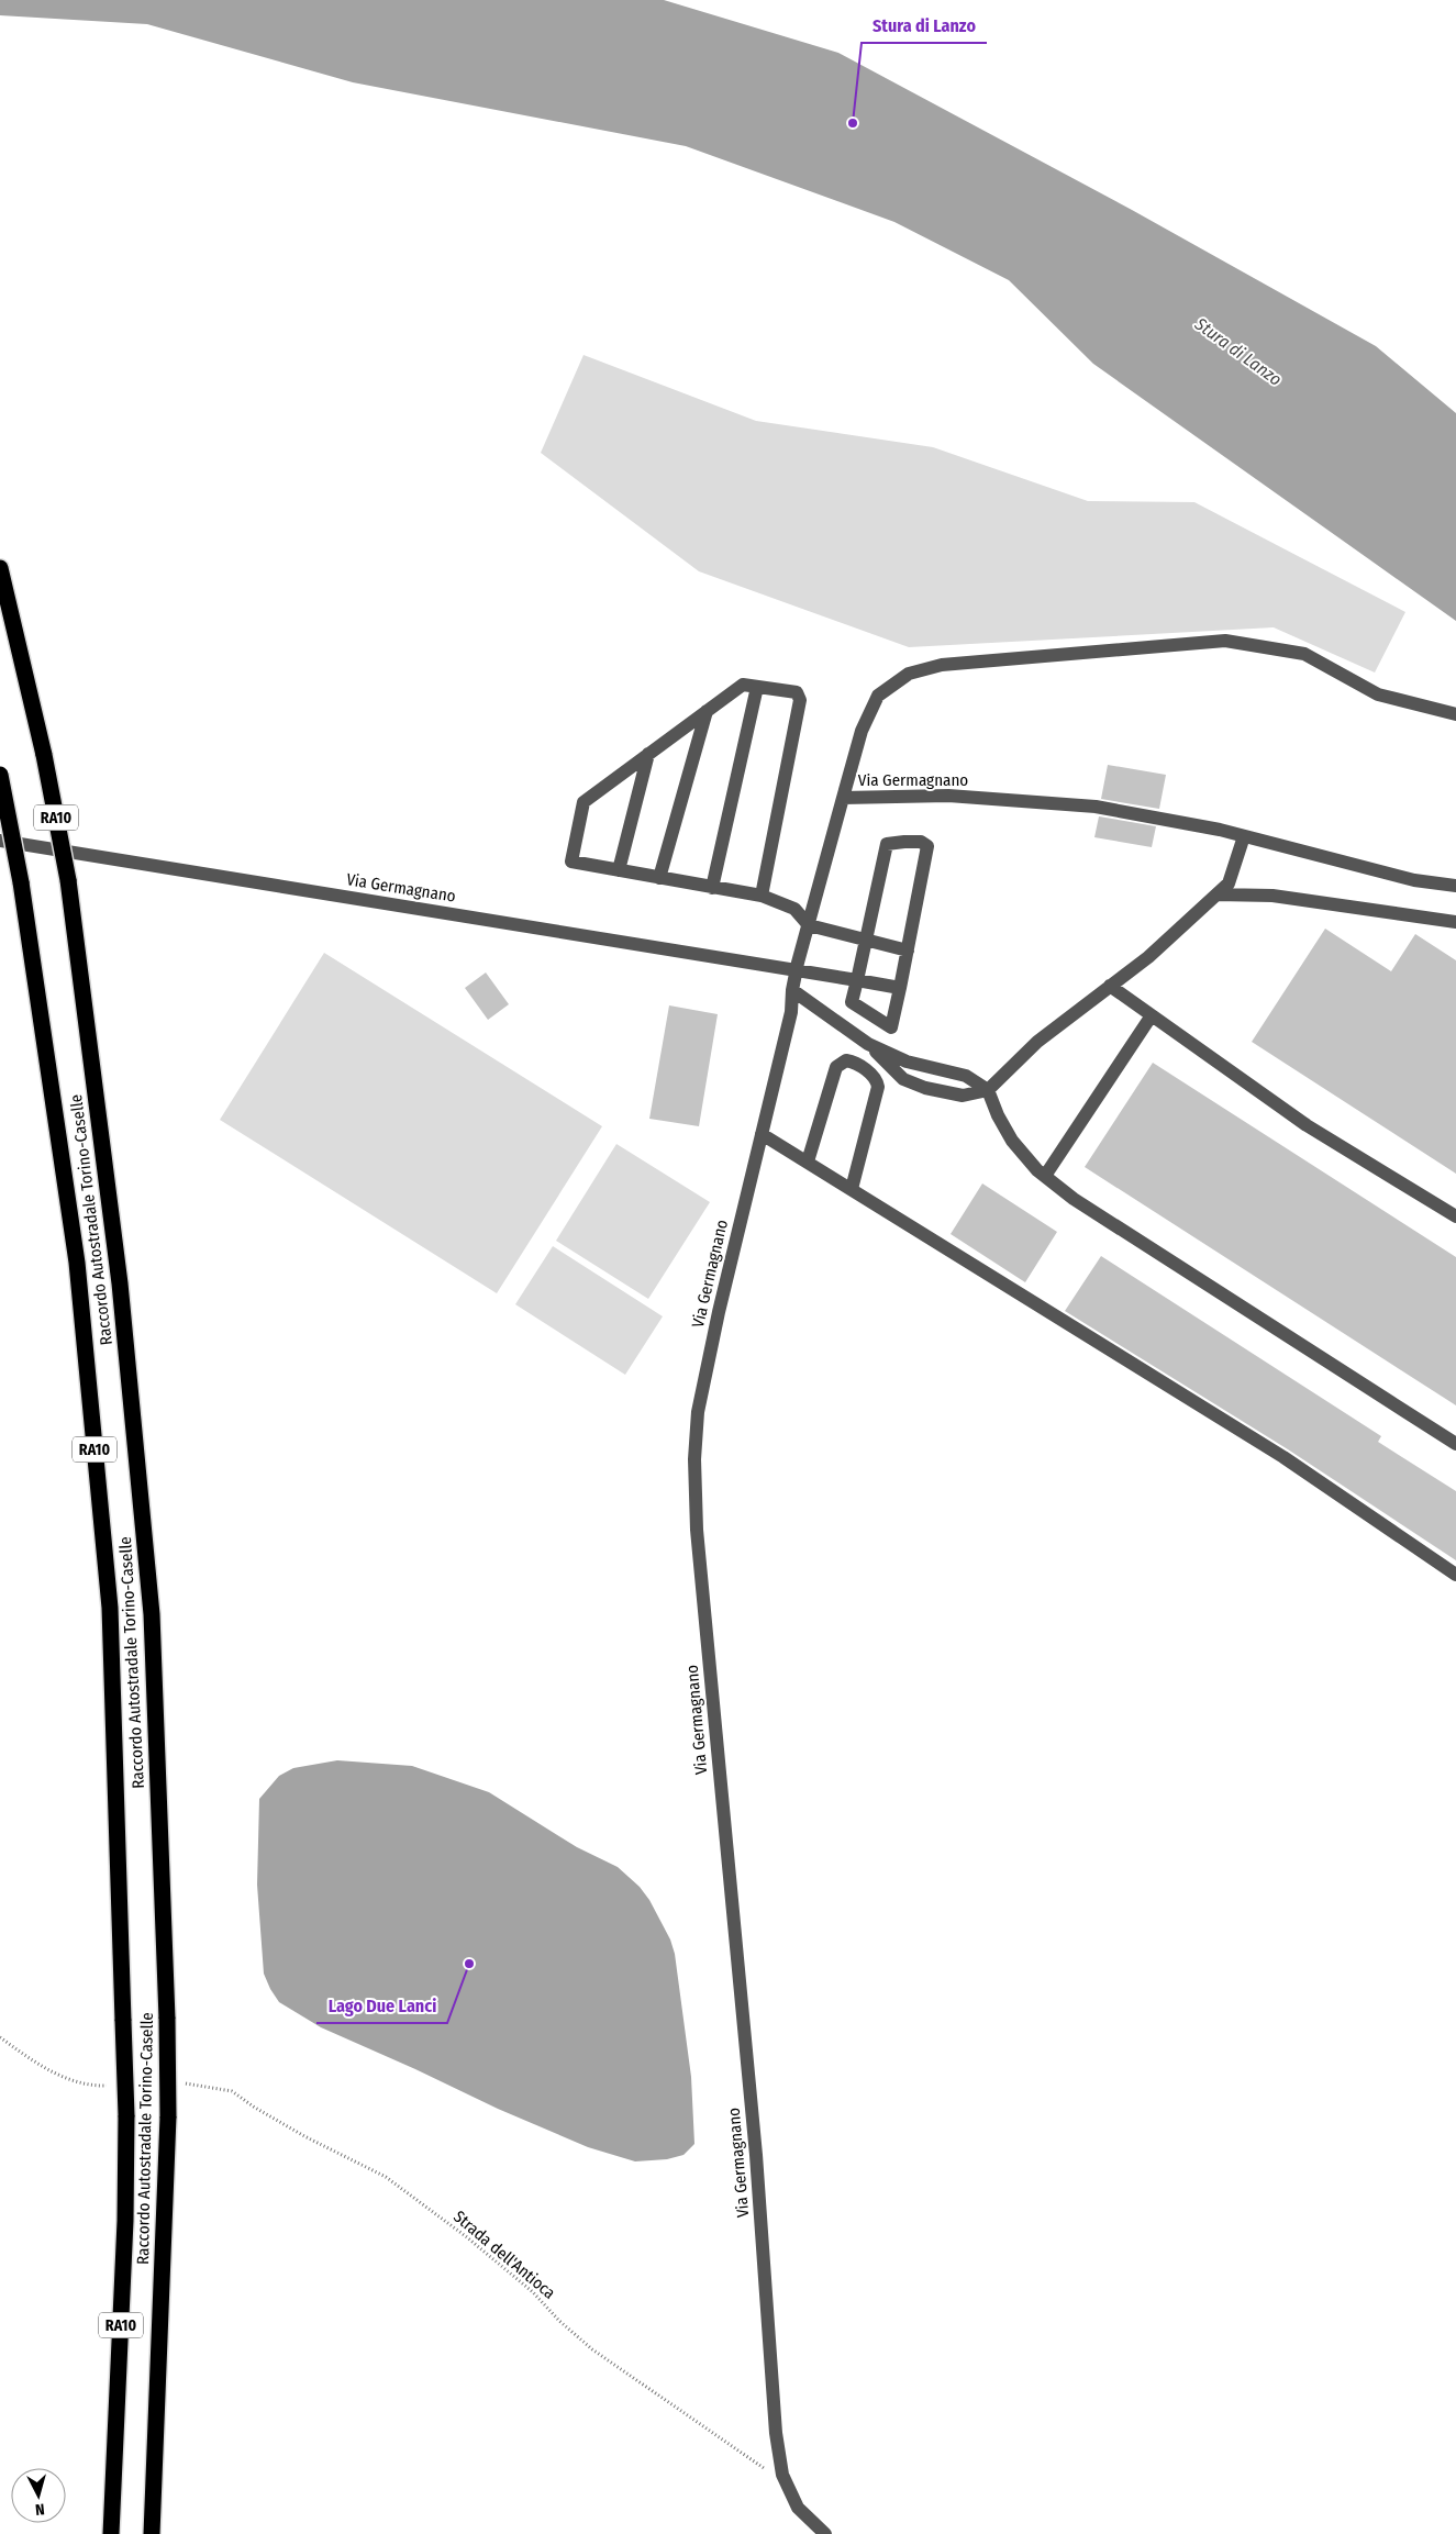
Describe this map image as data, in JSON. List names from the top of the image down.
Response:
{
  "streets": {
    "highway": ["RA10", "Raccordo Autostradale Torino-Caselle"],
    "street": ["Via Germagnano"],
    "path": ["Strada dell'Antioca"]
  },
  "crossings": [
    ["Via Germagnano", "Strada dell'Antioca"]
  ],
  "water": ["Stura di Lanzo"],
  "places": ["Stura di Lanzo", "Lago Due Lanci"],
  "north": "bottom"
}
